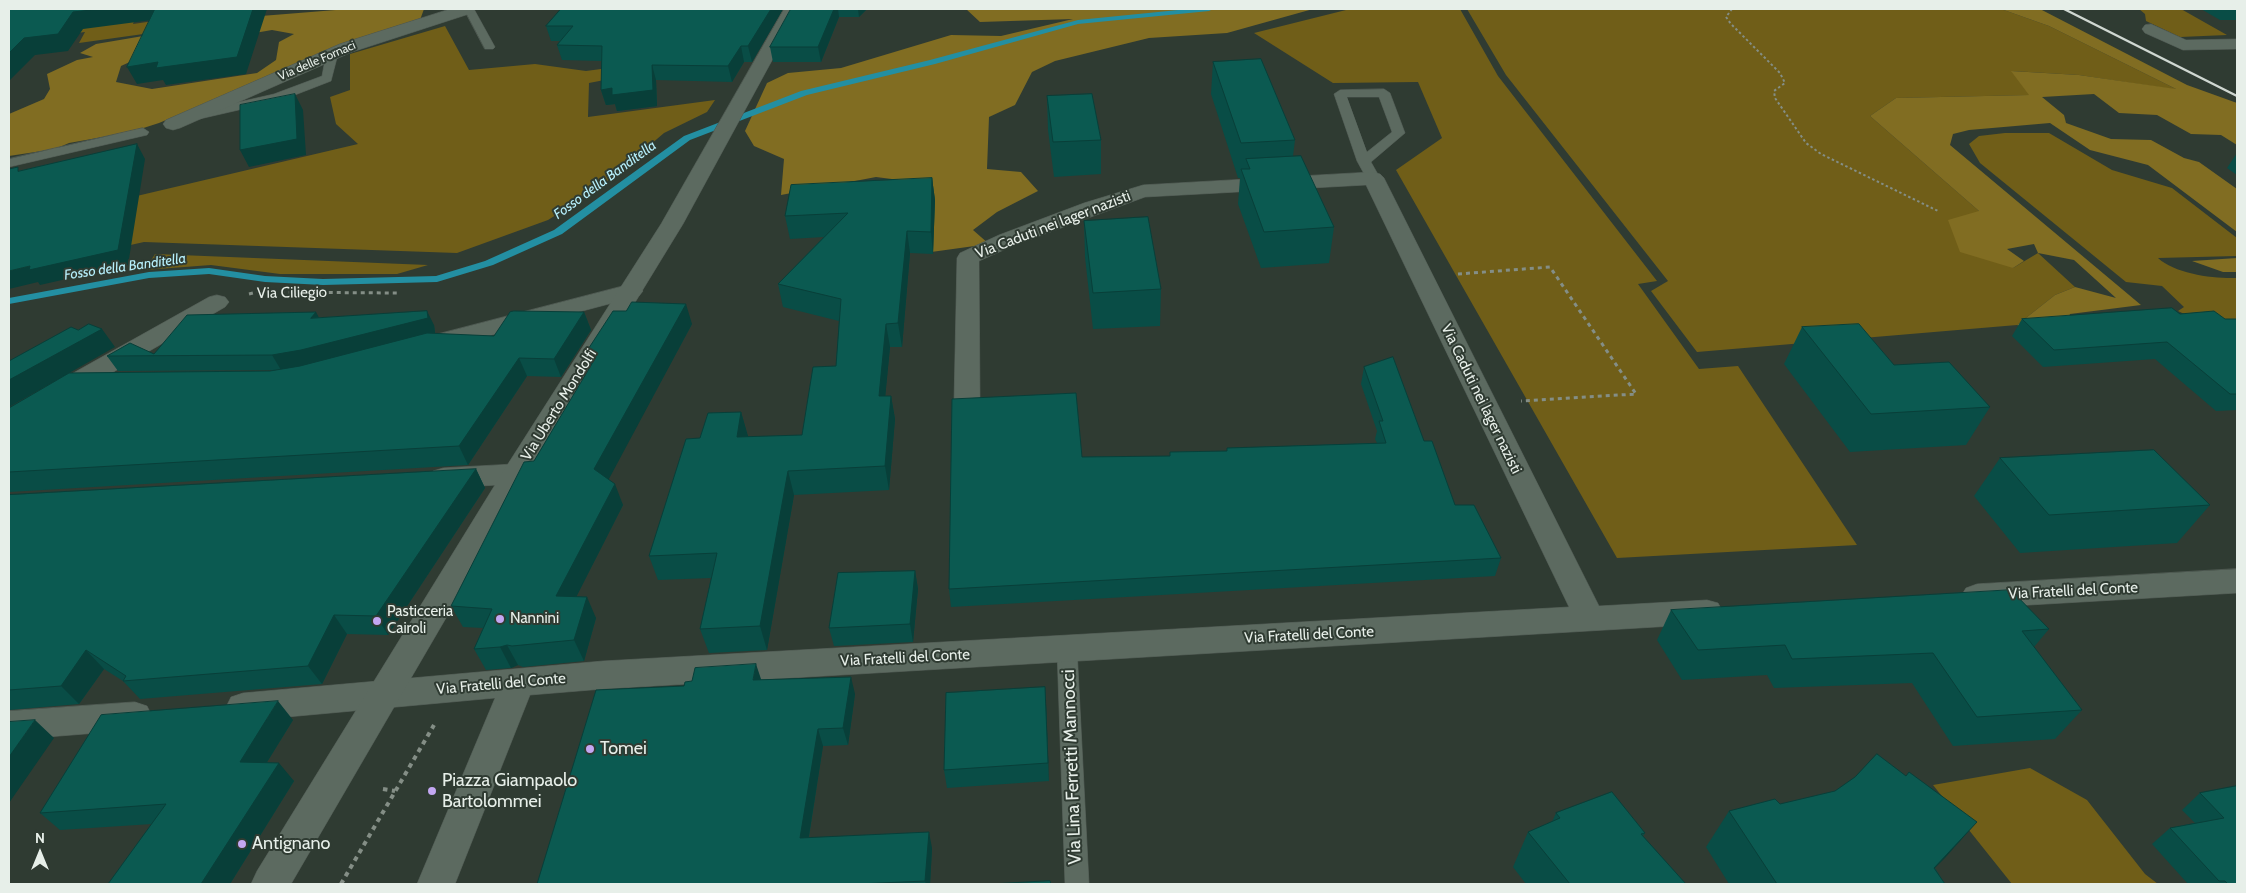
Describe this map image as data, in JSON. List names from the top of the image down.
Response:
{
  "streets": {
    "street": [
      "Via delle Fornaci",
      "Via Caduti nei lager nazisti",
      "Via Uberto Mondolfi",
      "Via Fratelli del Conte"
    ],
    "lane": ["Via Lina Ferretti Mannocci"],
    "path": ["Via Ciliegio"]
  },
  "crossings": [
    ["Via Caduti nei lager nazisti", "Via Fratelli del Conte"],
    ["Via Uberto Mondolfi", "Via Fratelli del Conte"],
    ["Via Fratelli del Conte", "Via Lina Ferretti Mannocci"]
  ],
  "water": ["Fosso della Banditella"],
  "places": [
    "Nannini",
    "Pasticceria Cairoli",
    "Tomei",
    "Piazza Giampaolo Bartolommei",
    "Antignano"
  ],
  "north": "top"
}
